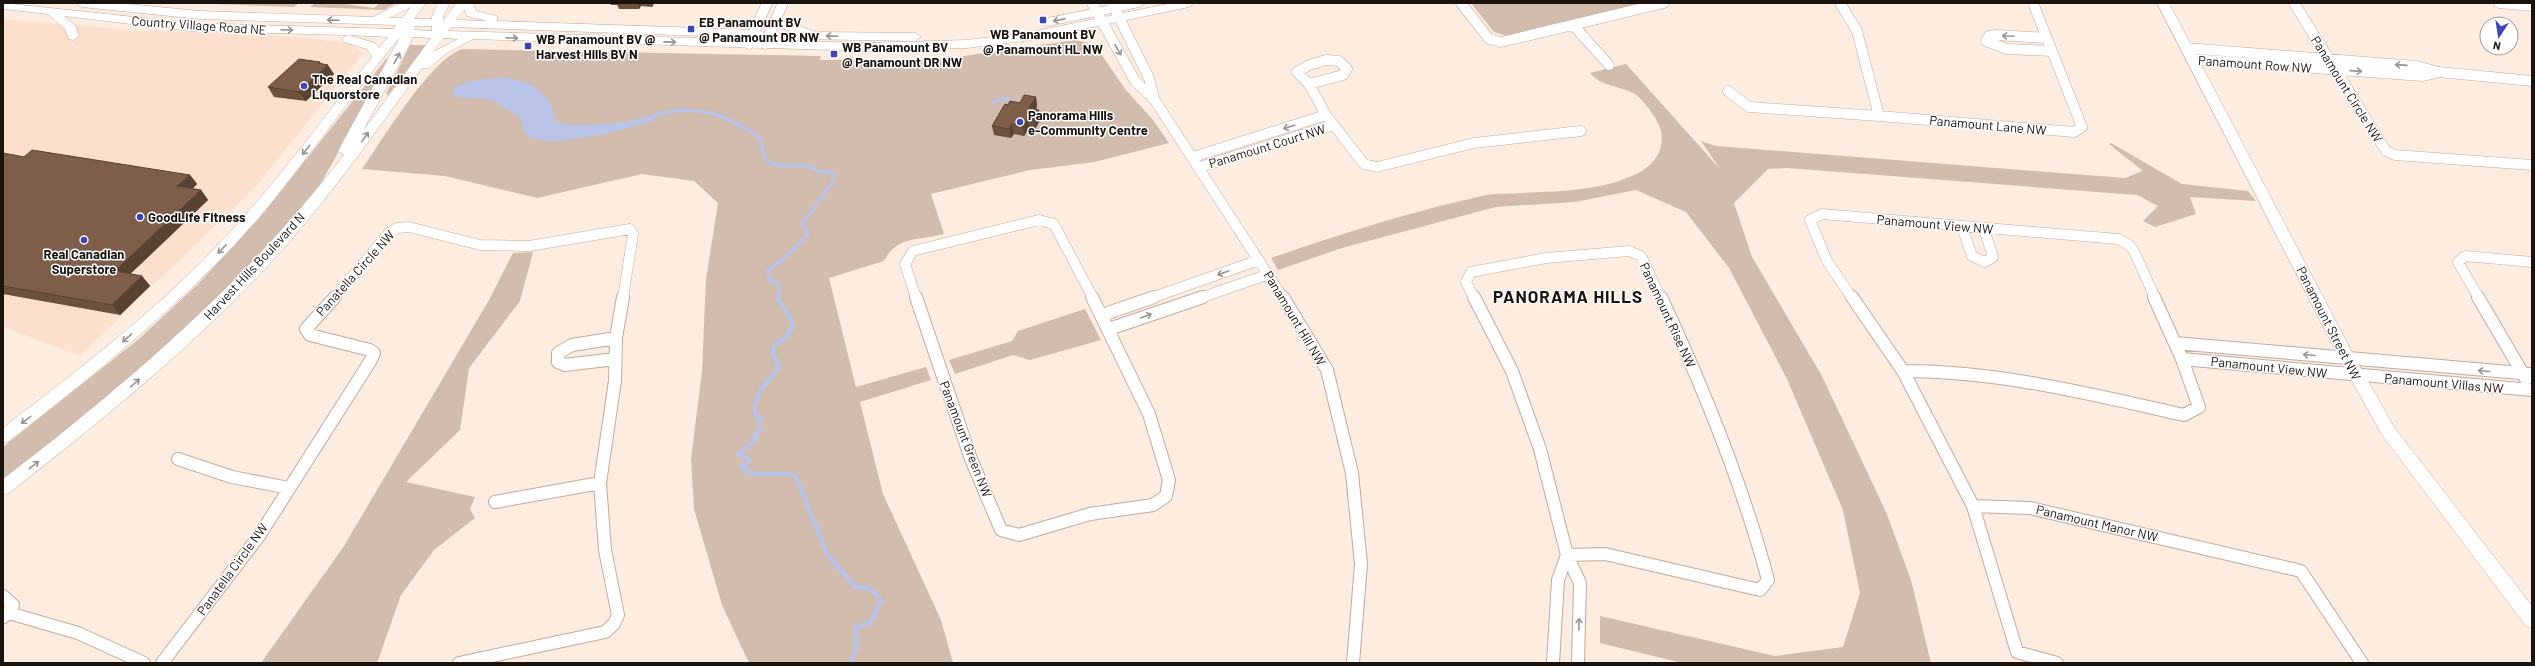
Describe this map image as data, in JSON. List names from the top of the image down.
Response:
{
  "streets": {
    "street": [
      "Country Village Road NE",
      "Panamount Row NW",
      "Panamount Circle NW",
      "Panamount Lane NW",
      "Panamount Court NW",
      "Panamount View NW",
      "Harvest Hills Boulevard N",
      "Panatella Circle NW",
      "Panamount Rise NW",
      "Panamount Hill NW",
      "Panamount Street NW",
      "Panamount Villas NW",
      "Panamount Green NW",
      "Panamount Manor NW"
    ]
  },
  "crossings": [
    ["Panamount Row NW", "Panamount Circle NW"],
    ["Panamount Row NW", "Panamount Street NW"],
    ["Panamount Court NW", "Panamount Hill NW"],
    ["Panamount View NW", "Panamount Street NW"],
    ["Panamount View NW", "Panamount Villas NW"],
    ["Panamount View NW", "Panamount Manor NW"],
    ["Panamount Street NW", "Panamount Villas NW"]
  ],
  "districts": ["PANORAMA HILLS"],
  "places": {
    "transit": [
      "WB Panamount BV @ Panamount HL NW",
      "EB Panamount BV @ Panamount DR NW",
      "WB Panamount BV @ Harvest Hills BV N",
      "WB Panamount BV @ Panamount DR NW"
    ],
    "other": [
      "The Real Canadian Liquorstore",
      "Panorama Hills e-Community Centre",
      "GoodLife Fitness",
      "Real Canadian Superstore"
    ]
  },
  "north": "bottom"
}
